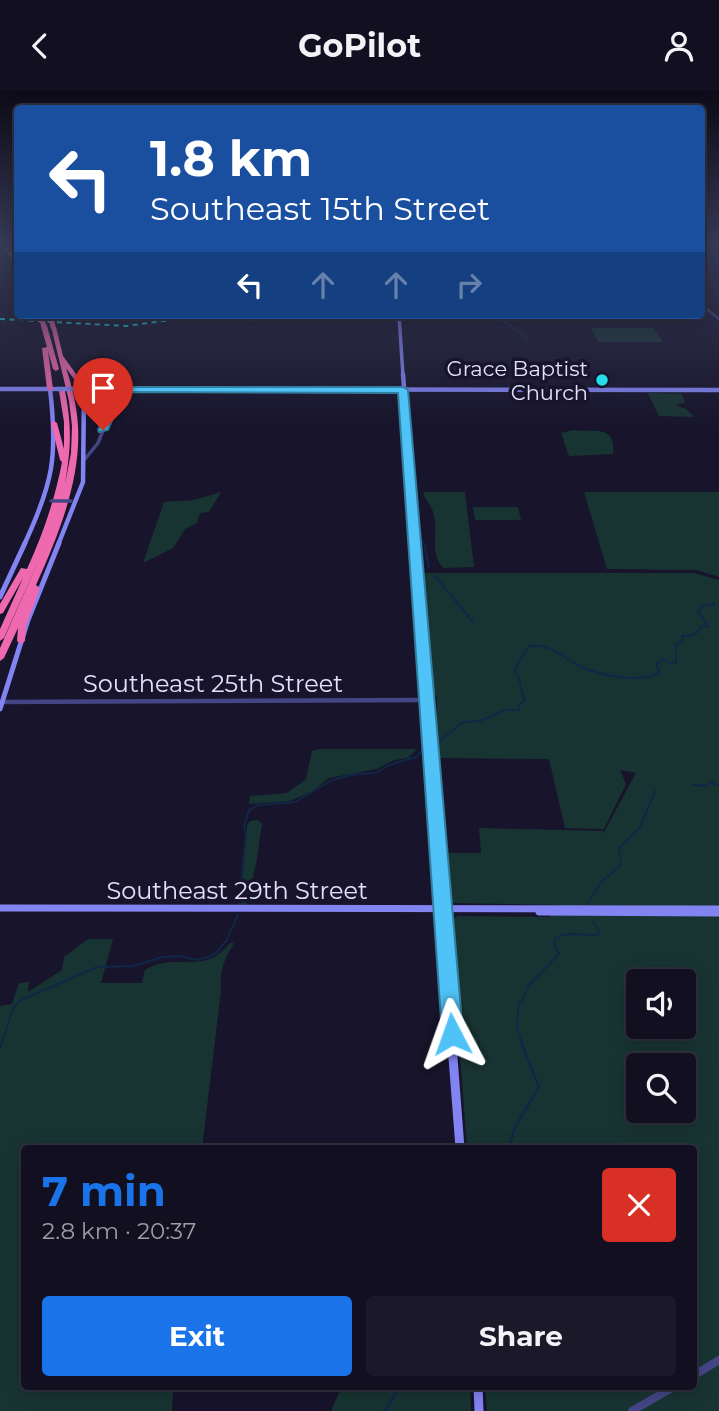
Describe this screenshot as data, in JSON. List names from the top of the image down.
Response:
{
  "streets": {
    "main road": ["Southeast 29th Street"],
    "street": ["Southeast 25th Street"]
  },
  "places": ["Grace Baptist Church"],
  "page": {
    "header": "GoPilot",
    "turn": ["1.8 km", "Southeast 15th Street"],
    "heading": ["7 min", "2.8 km · 20:37"],
    "buttons": ["Exit", "Share"]
  }
}
